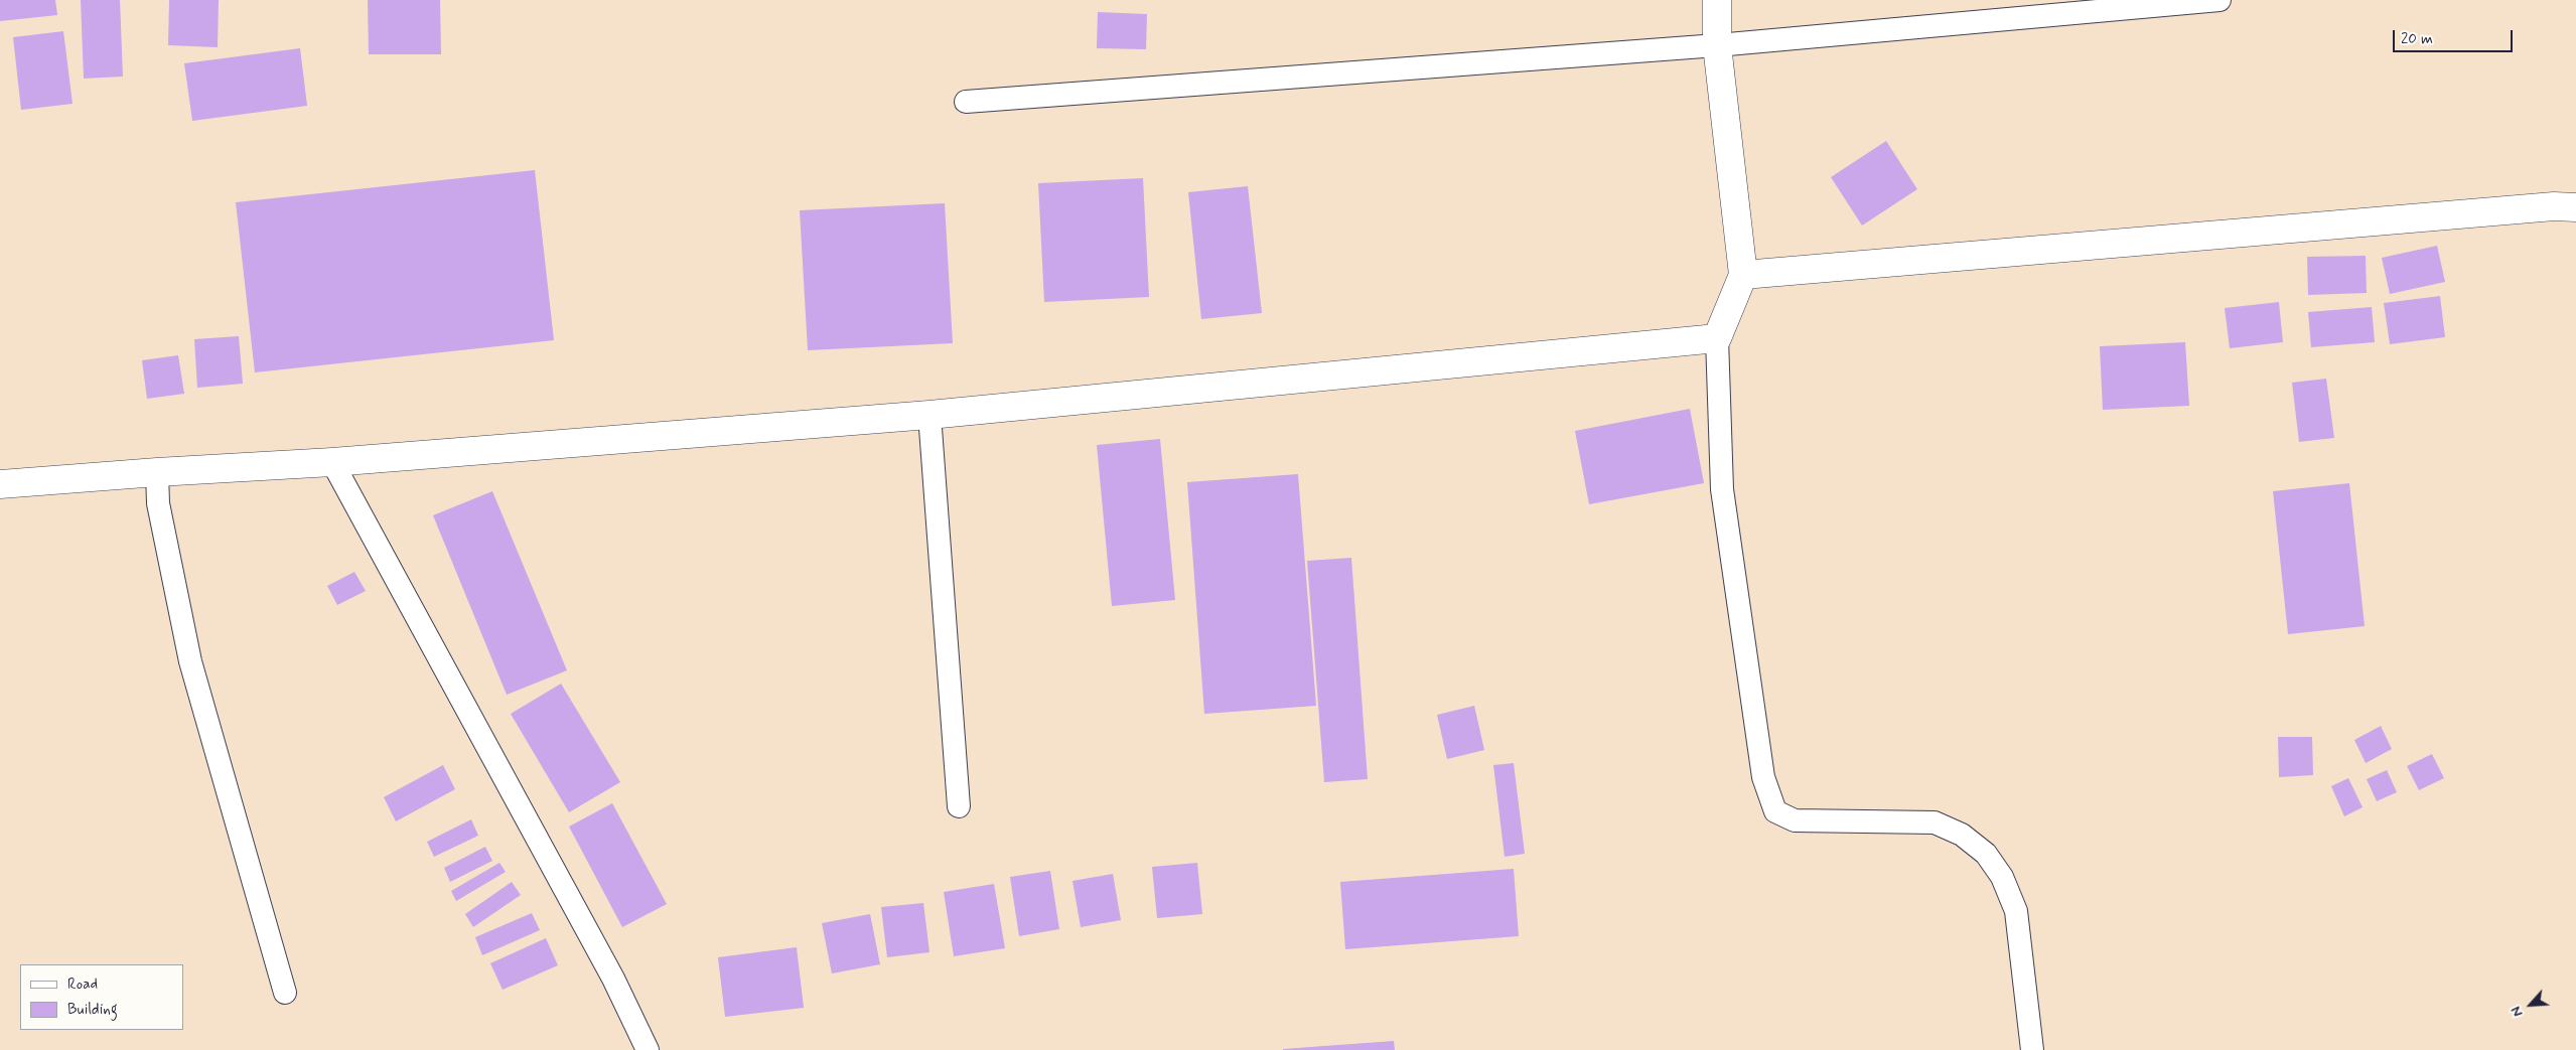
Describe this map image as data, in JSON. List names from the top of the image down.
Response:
{
  "legend": ["Road", "Building"],
  "scale_bar": "20 m",
  "north": "bottom left"
}
